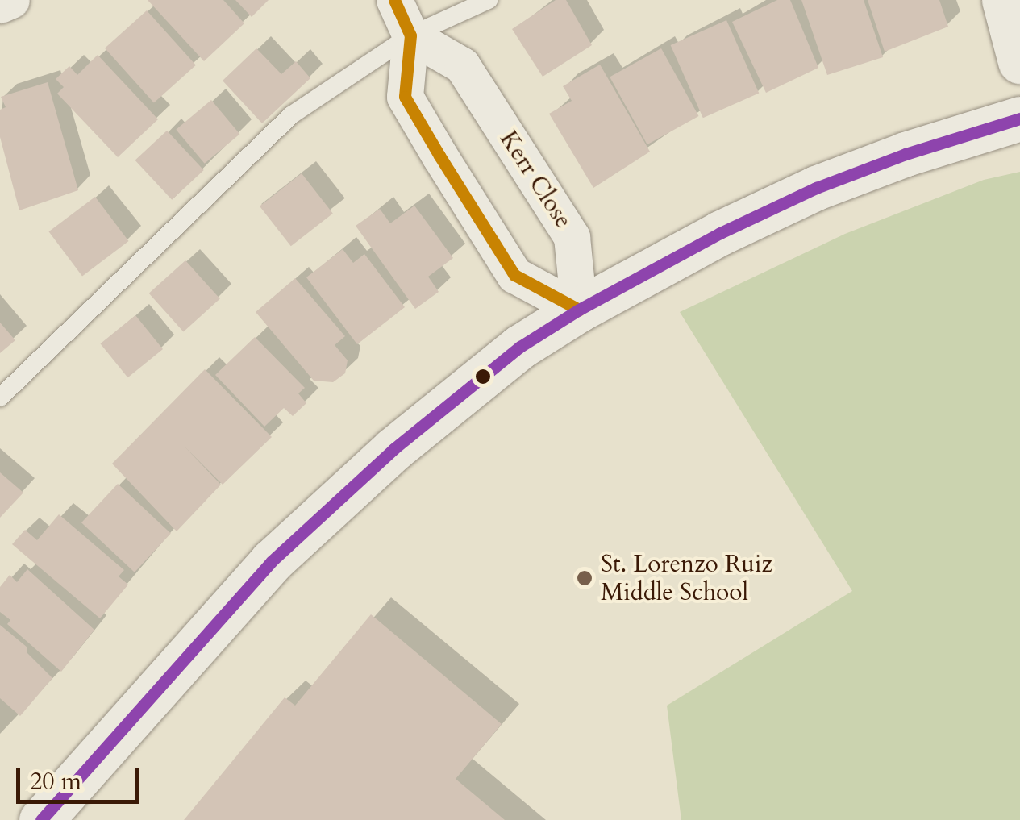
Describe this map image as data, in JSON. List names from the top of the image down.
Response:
{
  "streets": {
    "street": ["Kerr Close"]
  },
  "places": ["St. Lorenzo Ruiz Middle School"],
  "scale_bar": "20 m"
}
